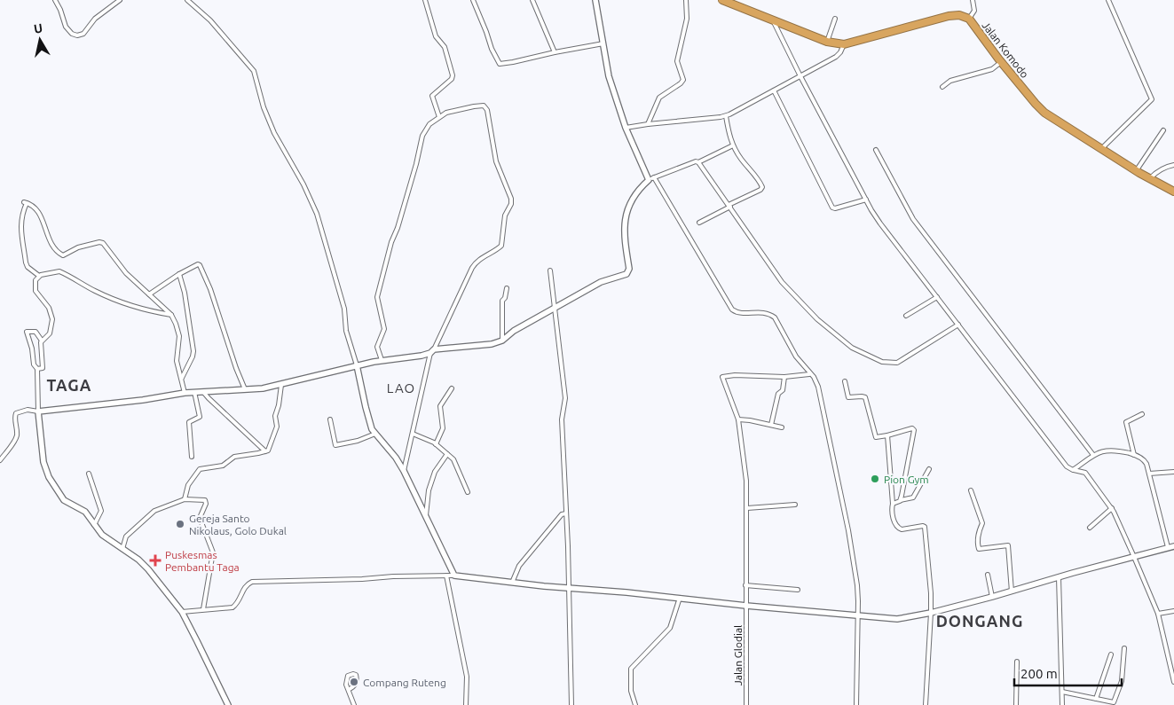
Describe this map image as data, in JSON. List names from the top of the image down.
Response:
{
  "streets": {
    "highway": ["Jalan Komodo"],
    "street": ["Jalan Glodial"]
  },
  "districts": ["TAGA", "LAO", "DONGANG"],
  "places": {
    "other": ["Pion Gym", "Gereja Santo Nikolaus, Golo Dukal", "Compang Ruteng"],
    "health": ["Puskesmas Pembantu Taga"]
  },
  "scale_bar": "200 m",
  "north": "top"
}
